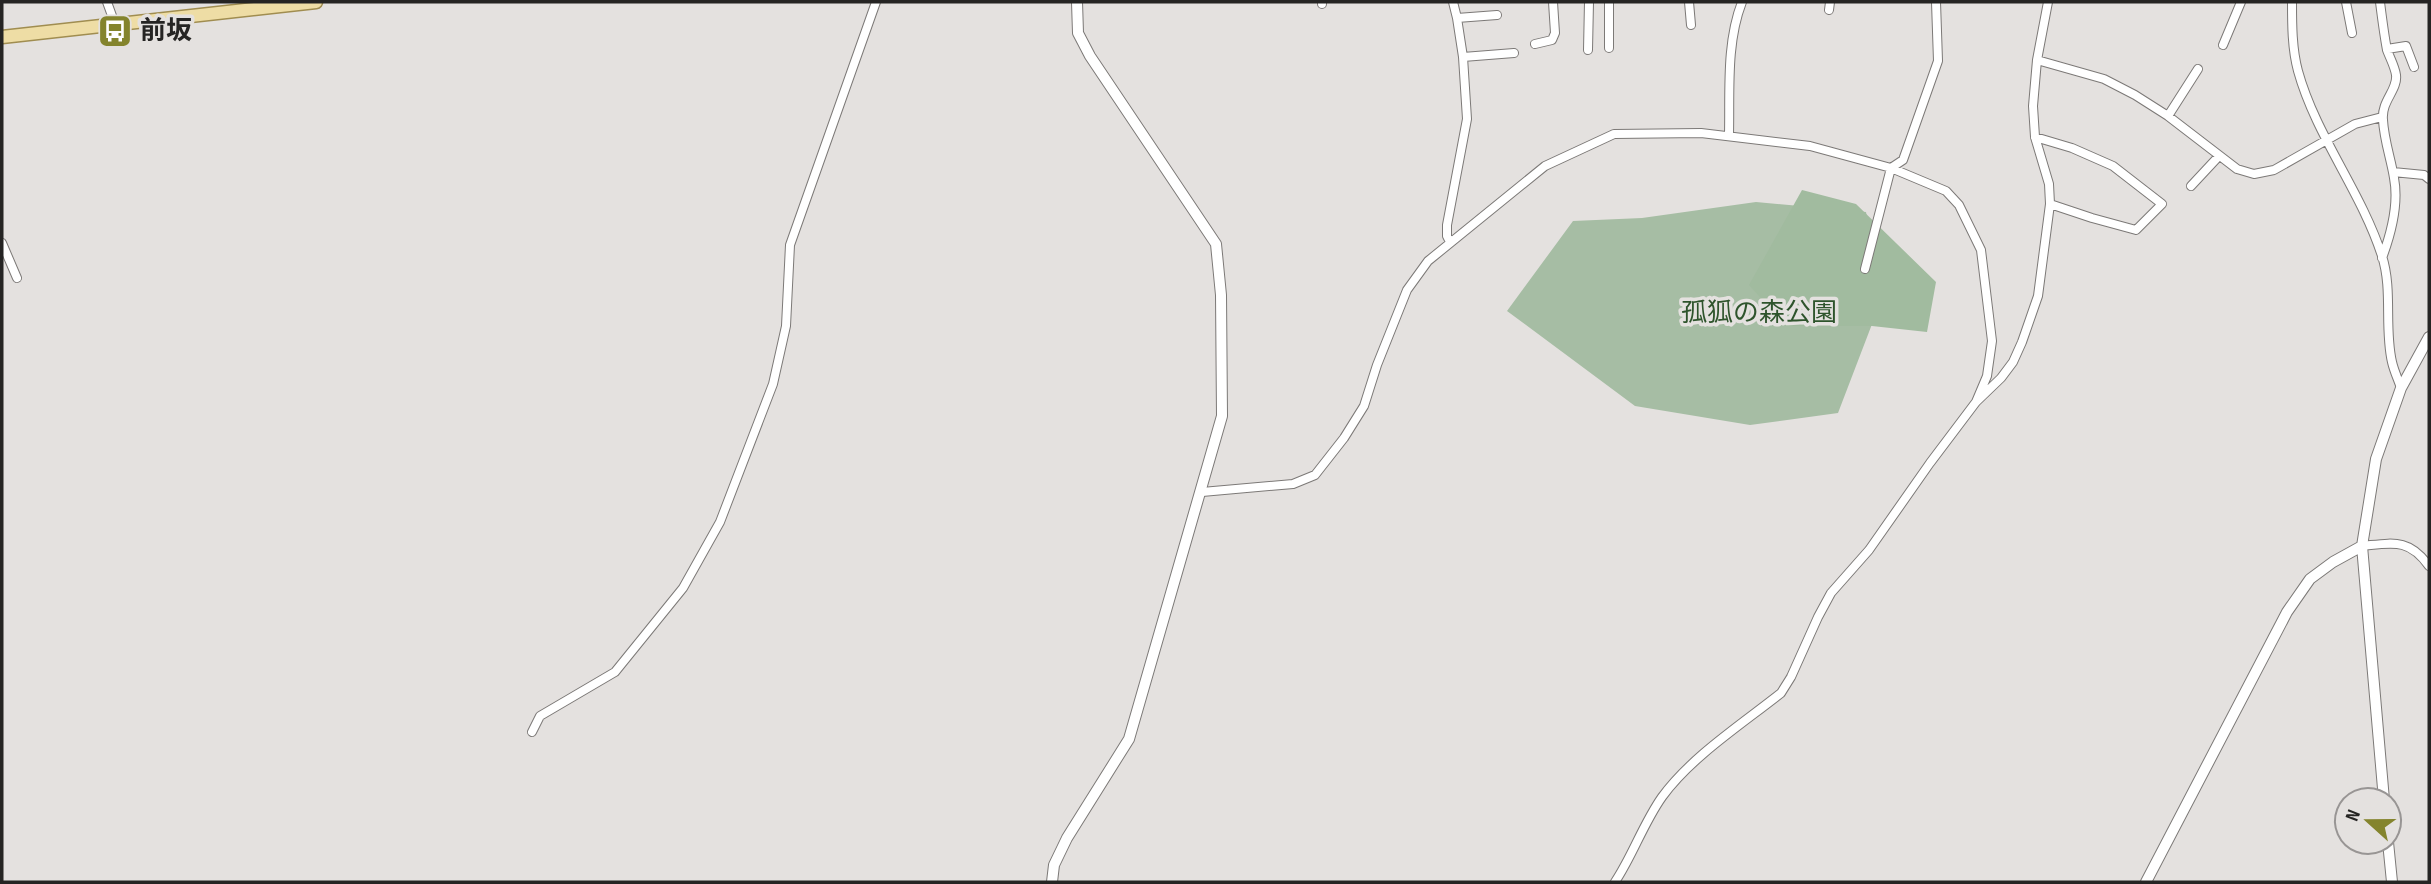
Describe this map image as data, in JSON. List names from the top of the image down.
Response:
{
  "parks": ["孤狐の森公園"],
  "places": {
    "bus stop": ["前坂"]
  },
  "north": "left"
}
